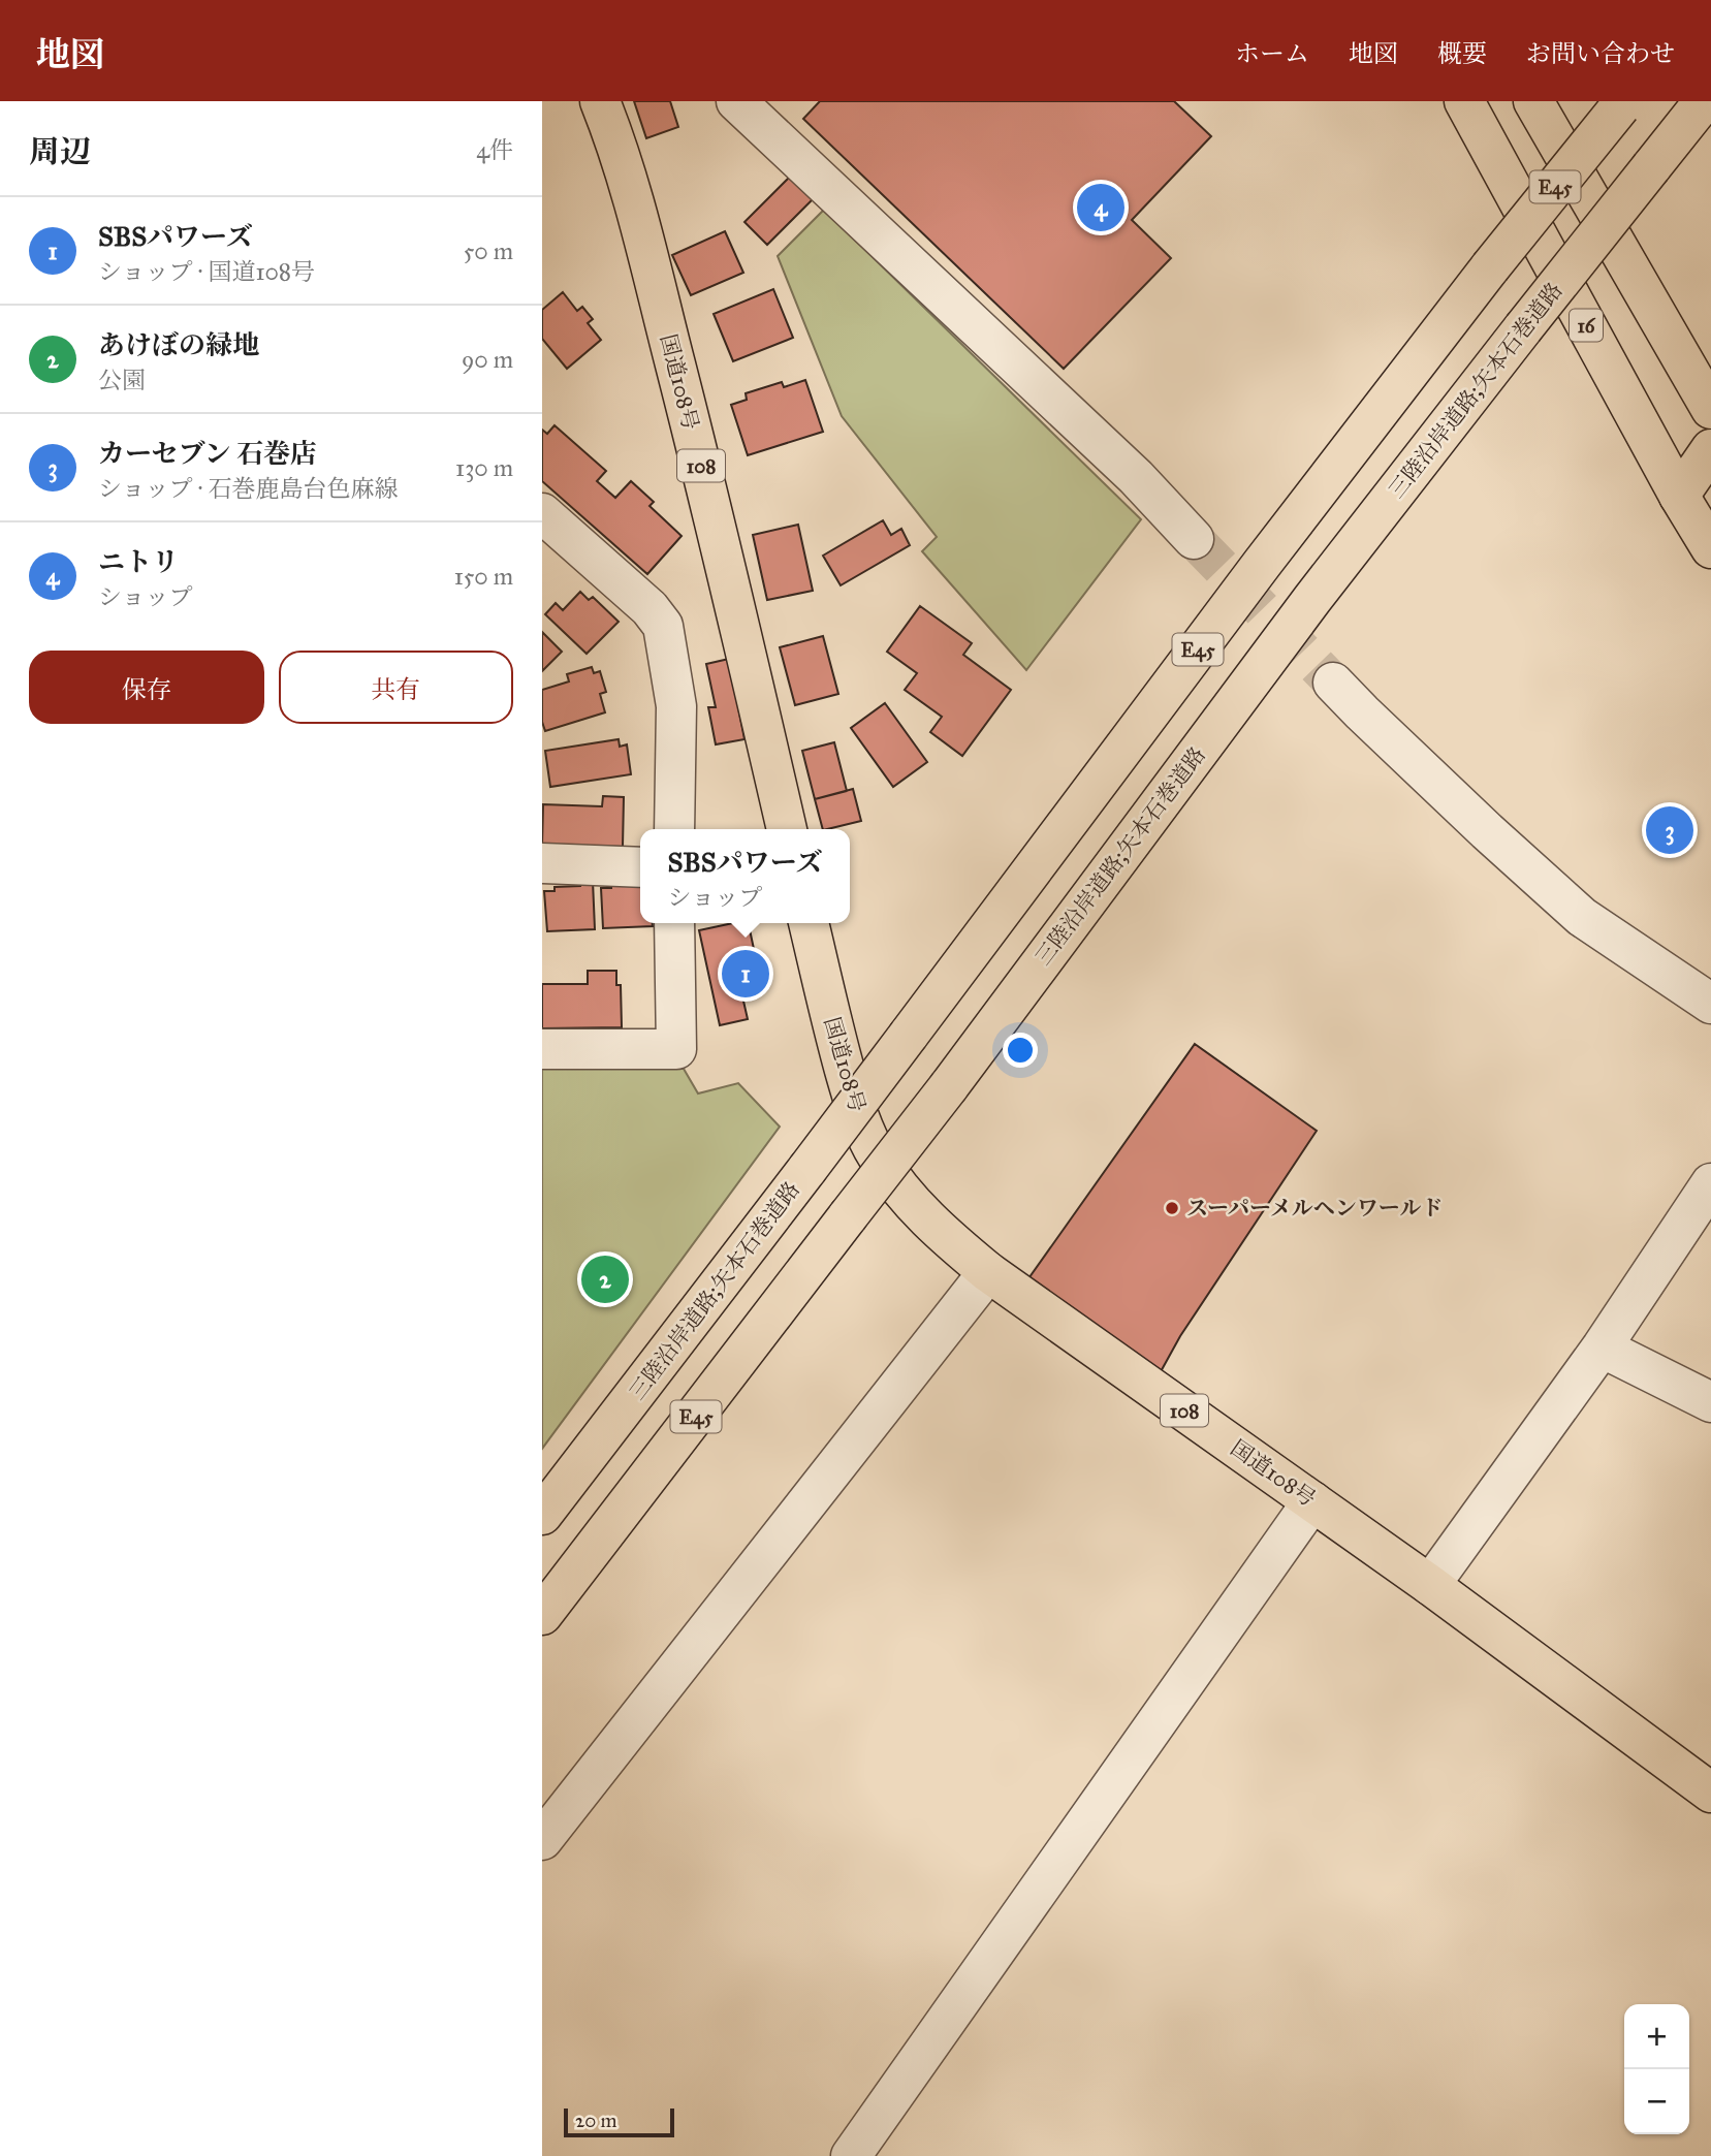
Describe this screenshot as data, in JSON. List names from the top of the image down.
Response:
{
  "streets": {
    "main road": [
      "E45",
      "16",
      "国道108号",
      "三陸沿岸道路;矢本石巻道路",
      "108"
    ]
  },
  "places": ["スーパーメルヘンワールド"],
  "scale_bar": "20 m",
  "page": {
    "header": "地図",
    "nav": [
      "ホーム",
      "地図",
      "概要",
      "お問い合わせ"
    ],
    "heading": ["周辺", "4件"],
    "pins": [
      "4",
      "3",
      "1",
      "2"
    ],
    "list": [
      {
        "mark": "1",
        "name": "SBSパワーズ",
        "note": "ショップ · 国道108号",
        "value": "50 m"
      },
      {
        "mark": "2",
        "name": "あけぼの緑地",
        "note": "公園",
        "value": "90 m"
      },
      {
        "mark": "3",
        "name": "カーセブン 石巻店",
        "note": "ショップ · 石巻鹿島台色麻線",
        "value": "130 m"
      },
      {
        "mark": "4",
        "name": "ニトリ",
        "note": "ショップ",
        "value": "150 m"
      }
    ],
    "buttons": ["保存", "共有"],
    "popup": ["SBSパワーズ", "ショップ"],
    "map_buttons": ["+", "−"],
    "scale": "20 m"
  }
}
